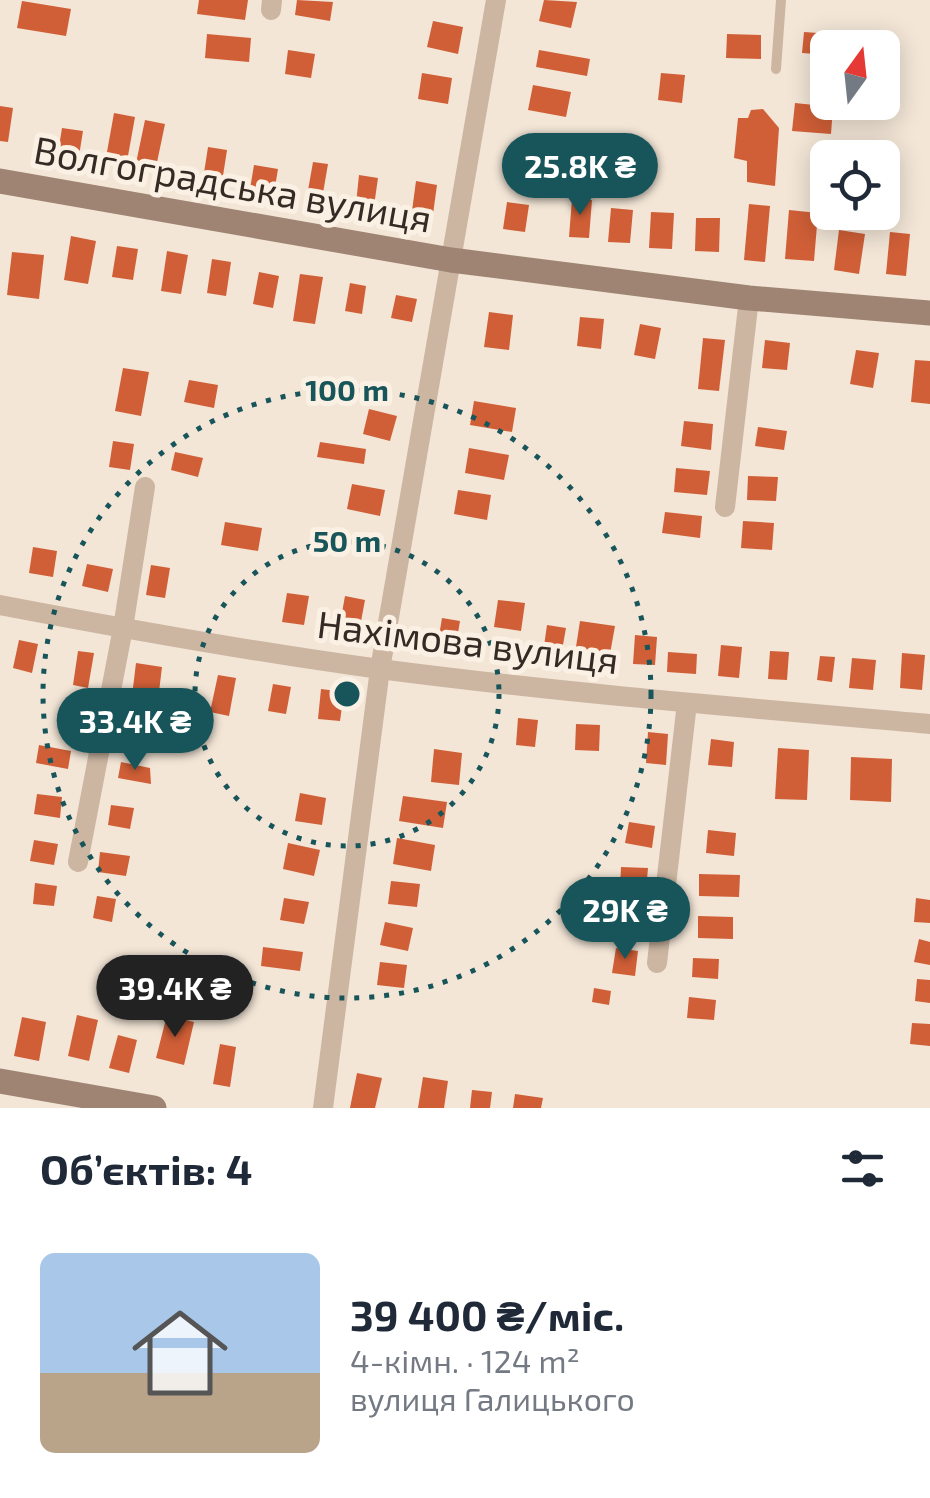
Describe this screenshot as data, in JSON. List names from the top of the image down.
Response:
{
  "streets": {
    "street": ["Волгоградська вулиця", "Нахімова вулиця"]
  },
  "north": "top",
  "page": {
    "price": [
      "25.8K ₴",
      "33.4K ₴",
      "29K ₴",
      "39.4K ₴"
    ],
    "heading": "Об’єктів: 4",
    "list": [
      {
        "name": "39 400 ₴/міс.",
        "note": "4-кімн. · 124 m² · вулиця Галицького"
      }
    ]
  },
  "rings": ["100 m", "50 m"]
}
